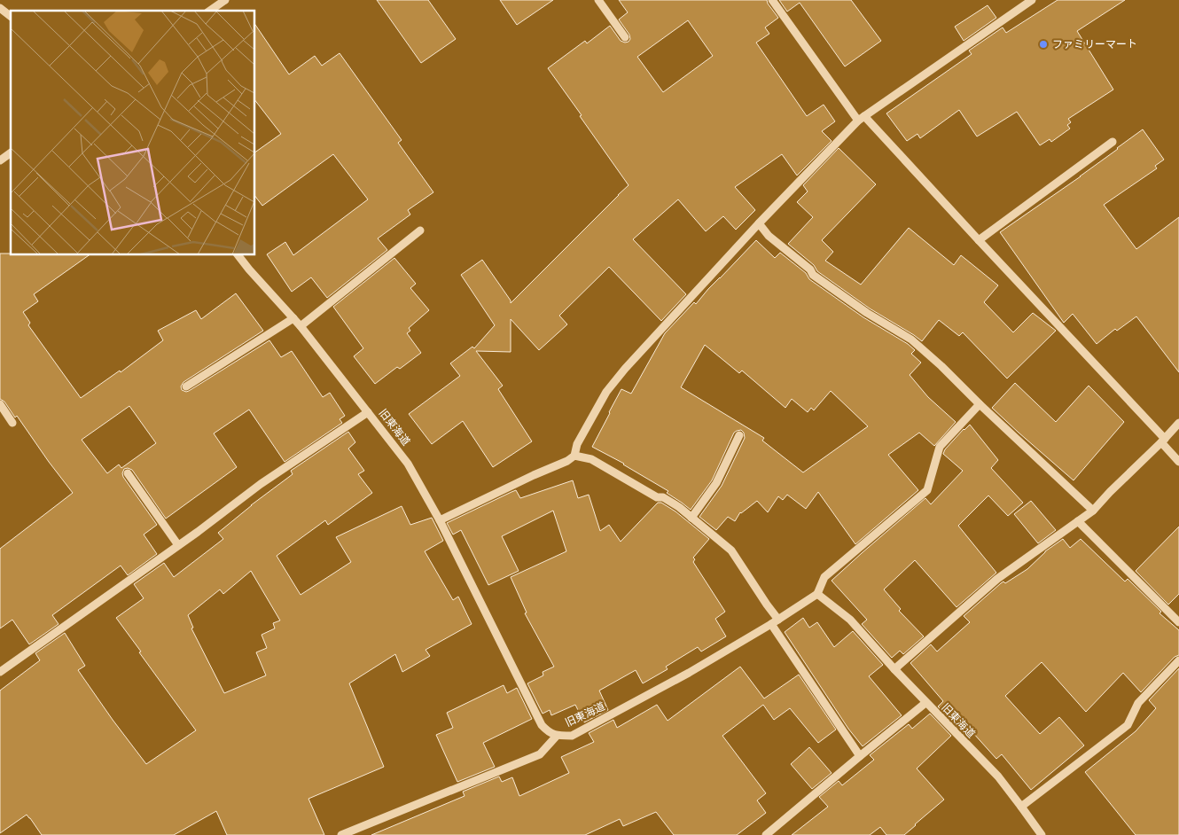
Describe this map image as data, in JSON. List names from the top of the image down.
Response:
{
  "streets": {
    "street": ["旧東海道"]
  },
  "places": ["ファミリーマート"]
}
